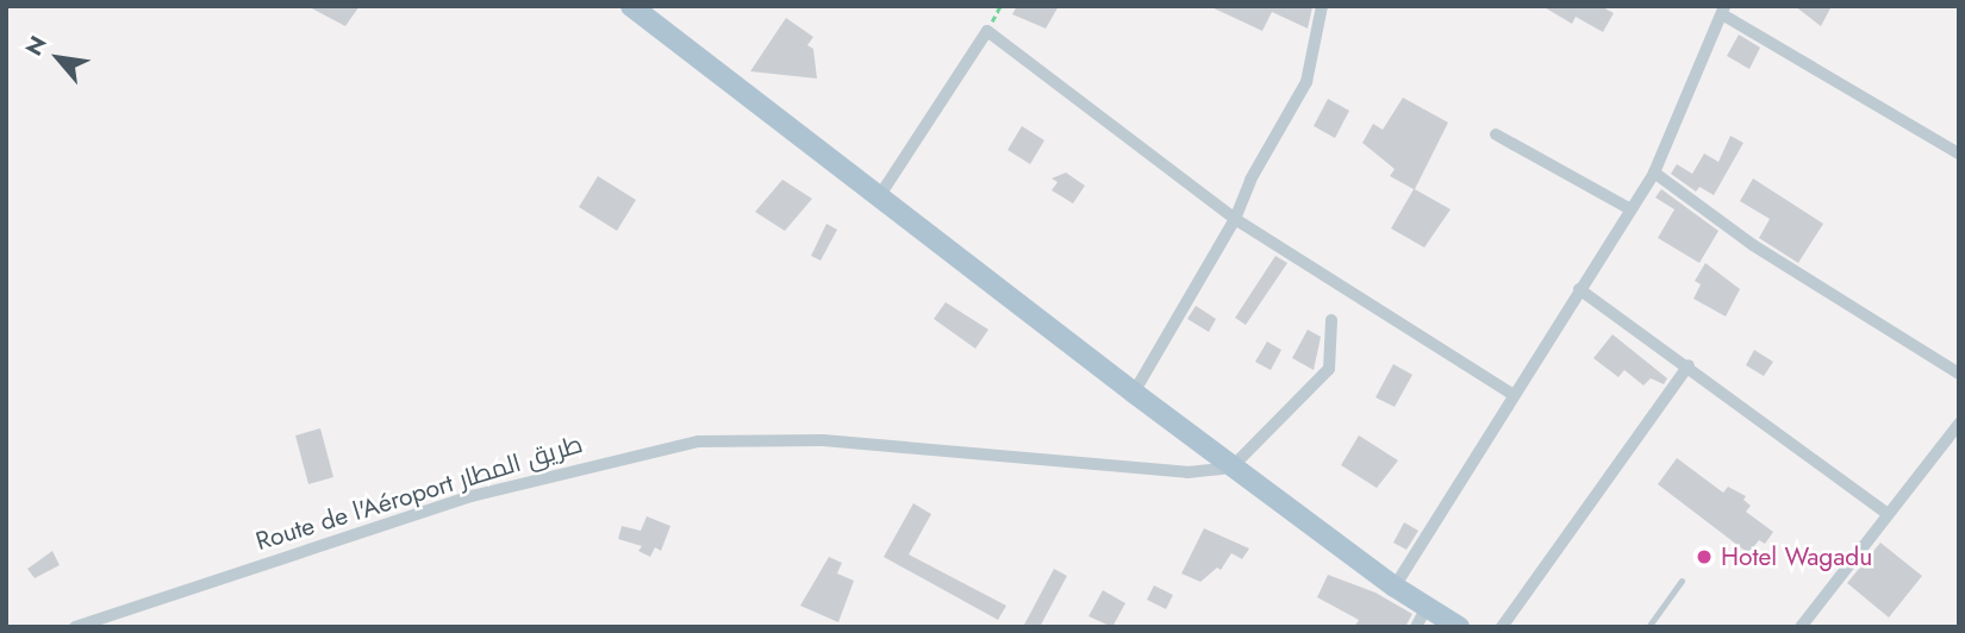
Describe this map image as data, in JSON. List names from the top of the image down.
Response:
{
  "streets": {
    "street": ["Route de l'Aéroport طريق المطار"]
  },
  "places": ["Hotel Wagadu"],
  "north": "top left"
}
